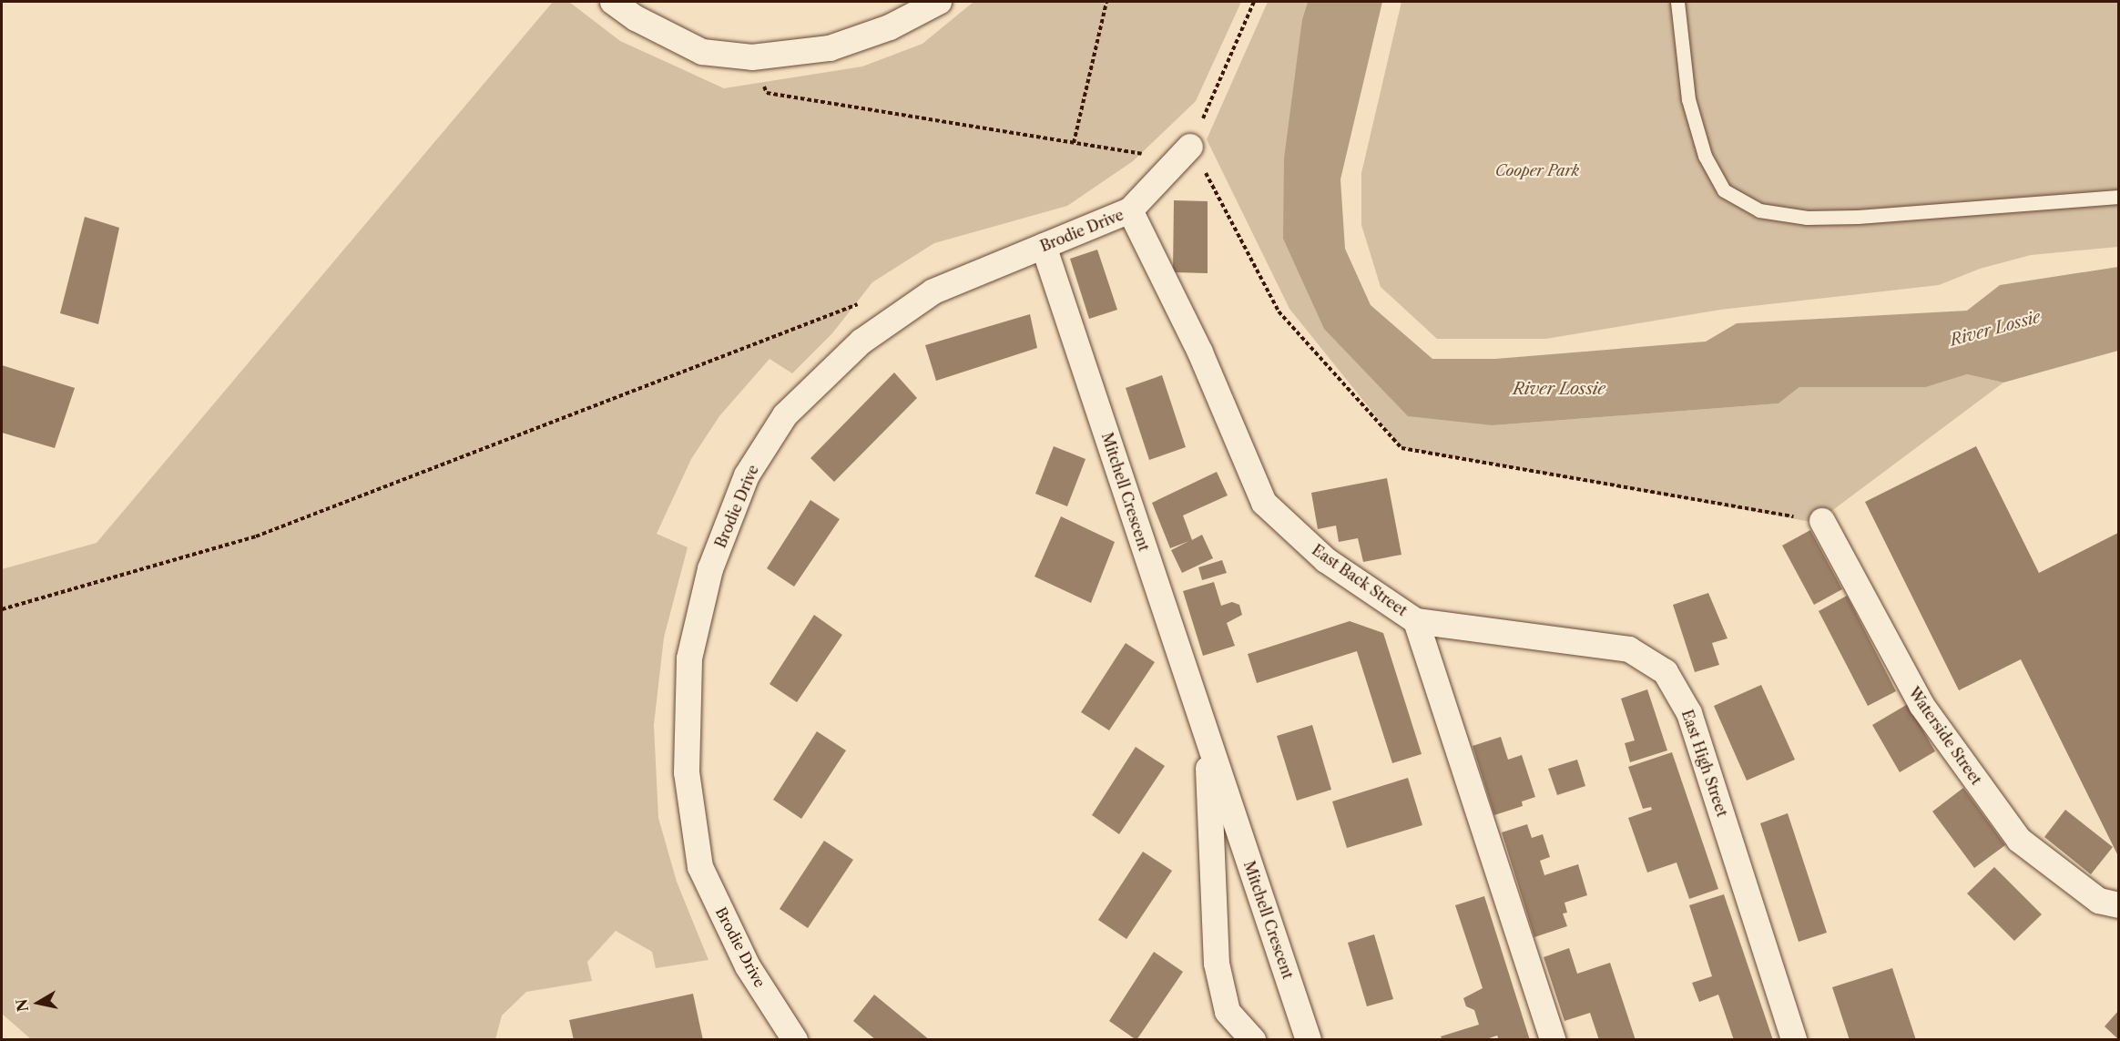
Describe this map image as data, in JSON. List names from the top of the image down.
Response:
{
  "streets": {
    "street": [
      "Brodie Drive",
      "Mitchell Crescent",
      "East Back Street",
      "Waterside Street",
      "East High Street"
    ]
  },
  "crossings": [
    ["Brodie Drive", "Mitchell Crescent"],
    ["Brodie Drive", "East Back Street"],
    ["East Back Street", "East High Street"]
  ],
  "water": ["River Lossie"],
  "parks": ["Cooper Park"],
  "north": "left"
}
